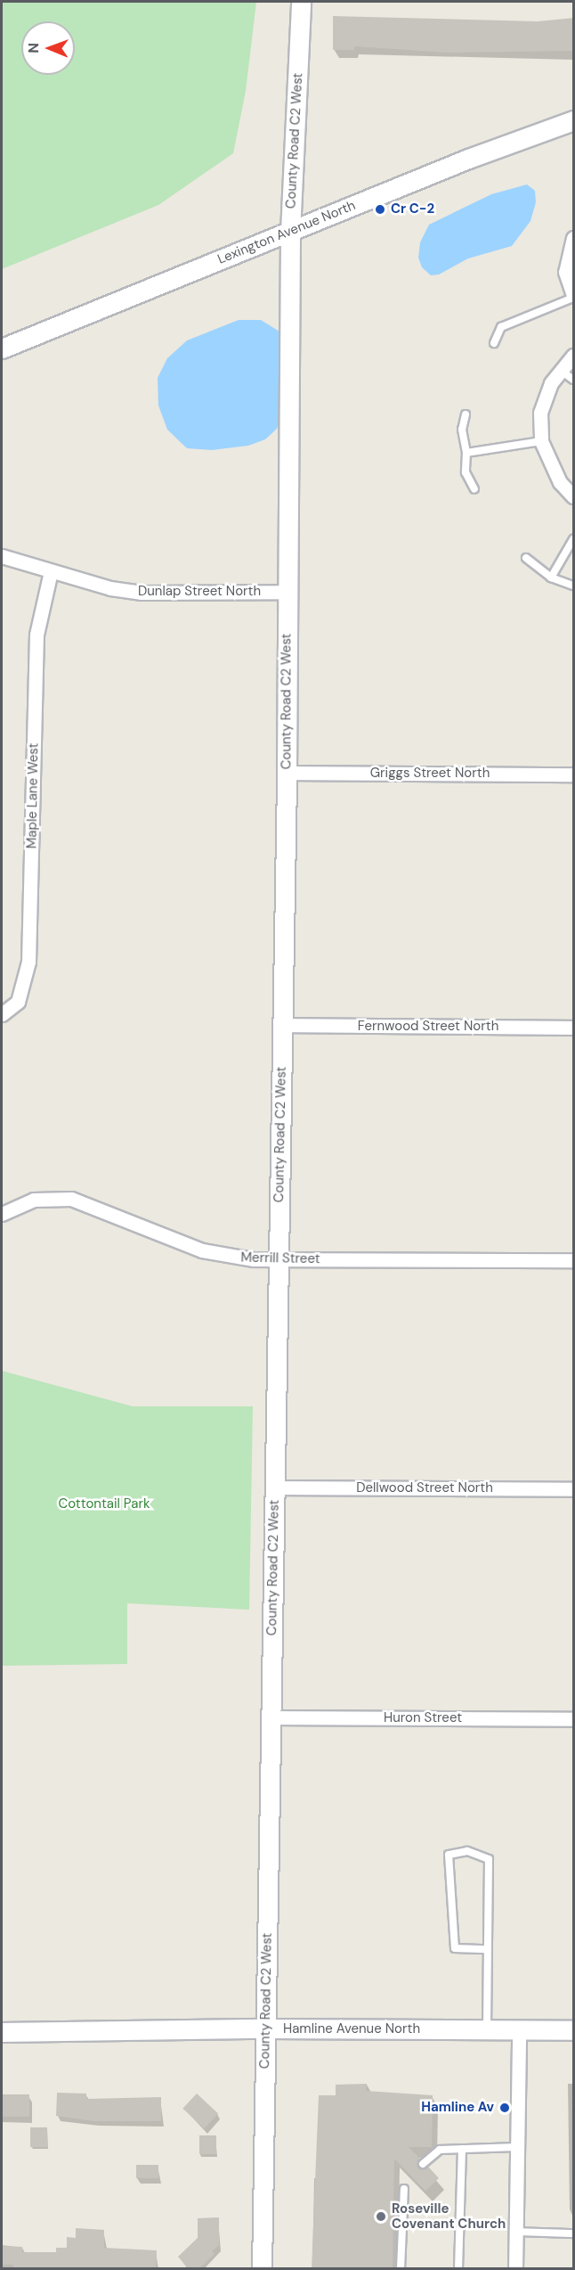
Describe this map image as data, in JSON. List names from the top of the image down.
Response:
{
  "streets": {
    "street": [
      "County Road C2 West",
      "Lexington Avenue North",
      "Dunlap Street North",
      "Griggs Street North",
      "Maple Lane West",
      "Fernwood Street North",
      "Merrill Street",
      "Dellwood Street North",
      "Huron Street",
      "Hamline Avenue North"
    ]
  },
  "crossings": [
    ["County Road C2 West", "Lexington Avenue North"],
    ["County Road C2 West", "Dunlap Street North"],
    ["County Road C2 West", "Griggs Street North"],
    ["County Road C2 West", "Fernwood Street North"],
    ["County Road C2 West", "Merrill Street"],
    ["County Road C2 West", "Dellwood Street North"],
    ["County Road C2 West", "Huron Street"],
    ["County Road C2 West", "Hamline Avenue North"],
    ["Dunlap Street North", "Maple Lane West"]
  ],
  "parks": ["Cottontail Park"],
  "places": ["Cr C-2", "Hamline Av", "Roseville Covenant Church"],
  "north": "left"
}
